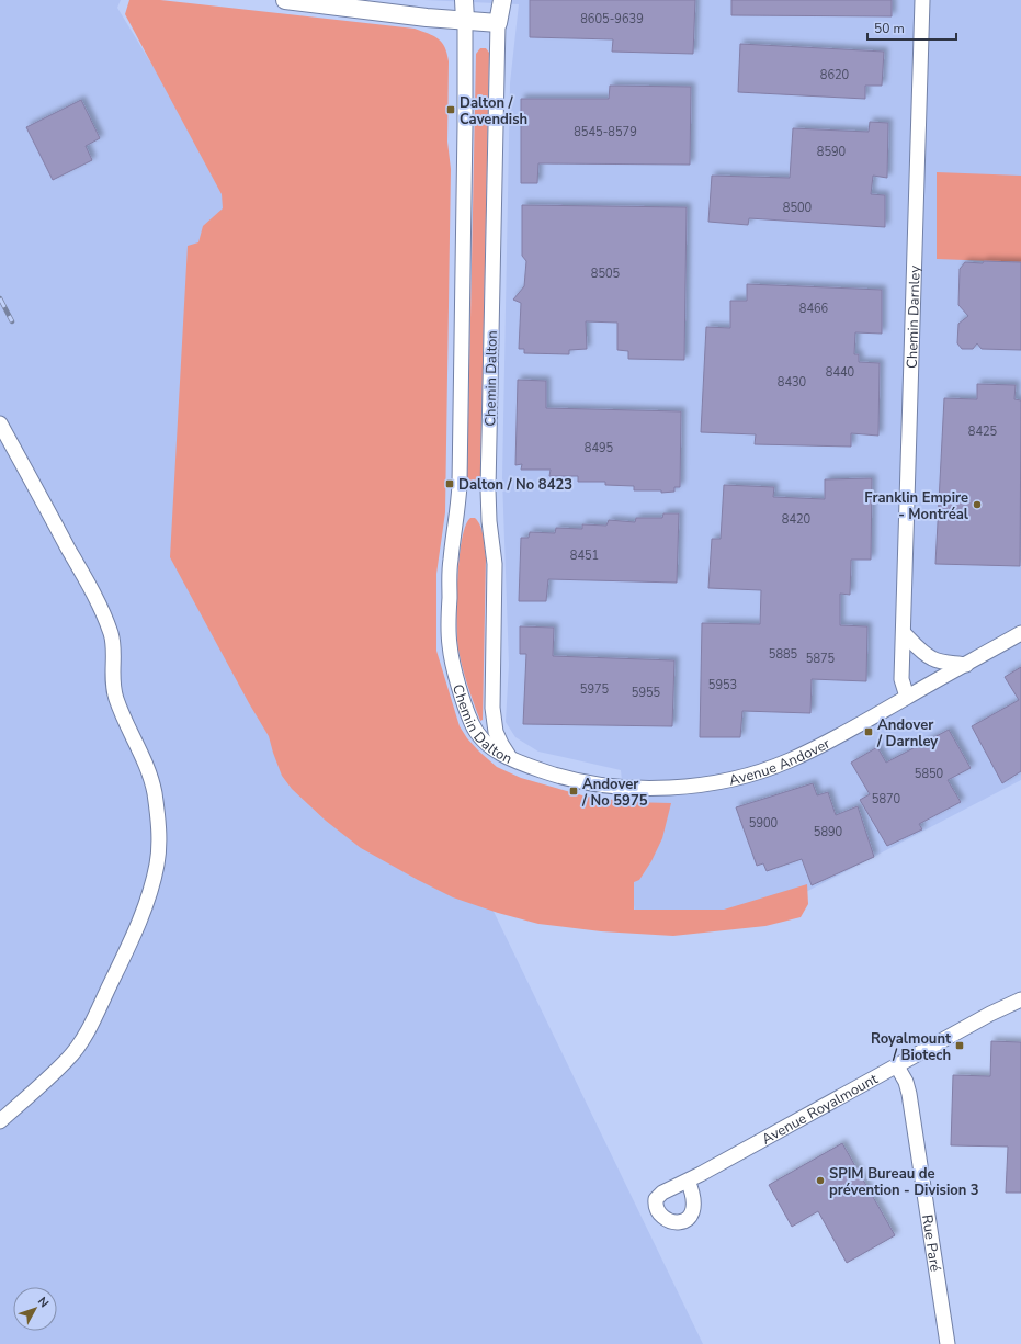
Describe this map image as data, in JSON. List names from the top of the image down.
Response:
{
  "streets": {
    "main road": ["Chemin Dalton"],
    "street": [
      "Chemin Darnley",
      "Avenue Andover",
      "Avenue Royalmount",
      "Rue Paré"
    ]
  },
  "crossings": [
    ["Chemin Darnley", "Avenue Andover"],
    ["Chemin Dalton", "Avenue Andover"],
    ["Avenue Royalmount", "Rue Paré"]
  ],
  "places": {
    "transit": [
      "Dalton / Cavendish",
      "Dalton / No 8423",
      "Andover / Darnley",
      "Andover / No 5975",
      "Royalmount / Biotech"
    ],
    "other": ["Franklin Empire - Montréal", "SPIM Bureau de prévention - Division 3"]
  },
  "house_numbers": [
    "8605-9639",
    "8620",
    "8545-8579",
    "8590",
    "8500",
    "8505",
    "8466",
    "8440",
    "8430",
    "8425",
    "8495",
    "8420",
    "8451",
    "5885",
    "5875",
    "5953",
    "5975",
    "5955",
    "5850",
    "5870",
    "5900",
    "5890"
  ],
  "scale_bar": "50 m",
  "north": "top right"
}
